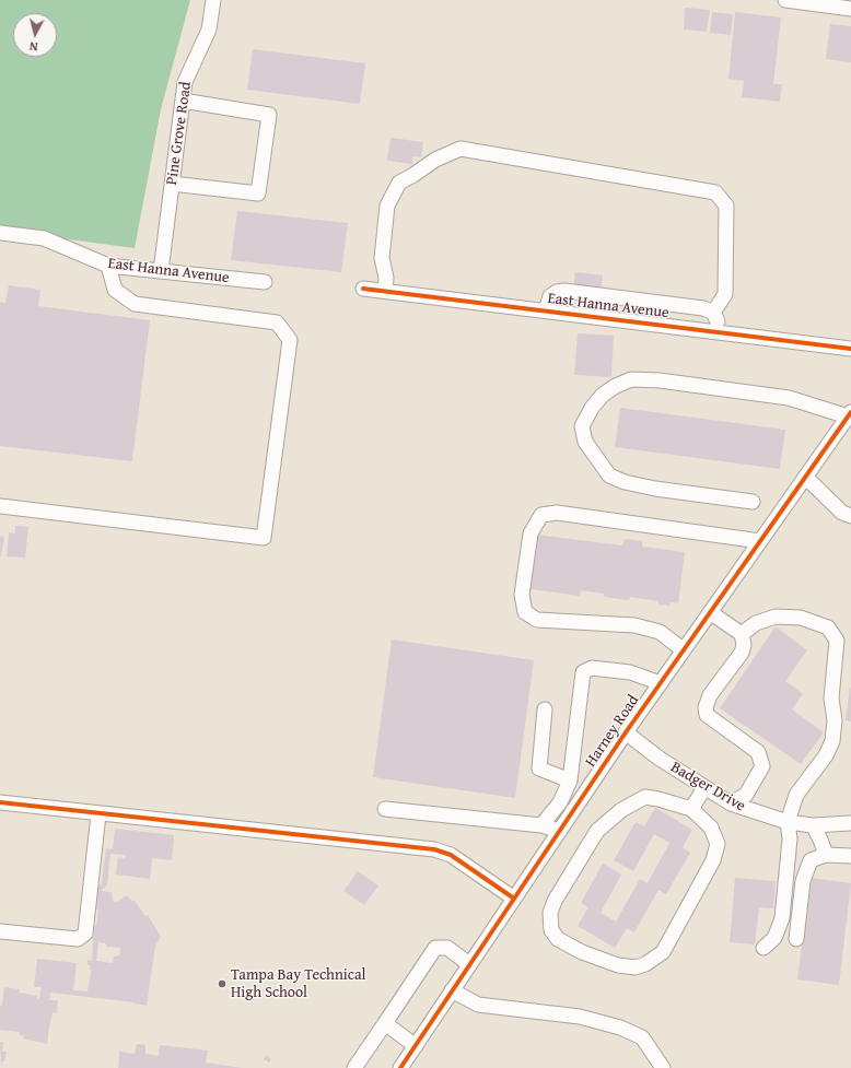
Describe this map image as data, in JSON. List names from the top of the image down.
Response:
{
  "streets": {
    "street": [
      "Pine Grove Road",
      "East Hanna Avenue",
      "Harney Road",
      "Badger Drive"
    ]
  },
  "crossings": [
    ["Pine Grove Road", "East Hanna Avenue"],
    ["Harney Road", "Badger Drive"]
  ],
  "places": ["Tampa Bay Technical High School"],
  "north": "bottom"
}
